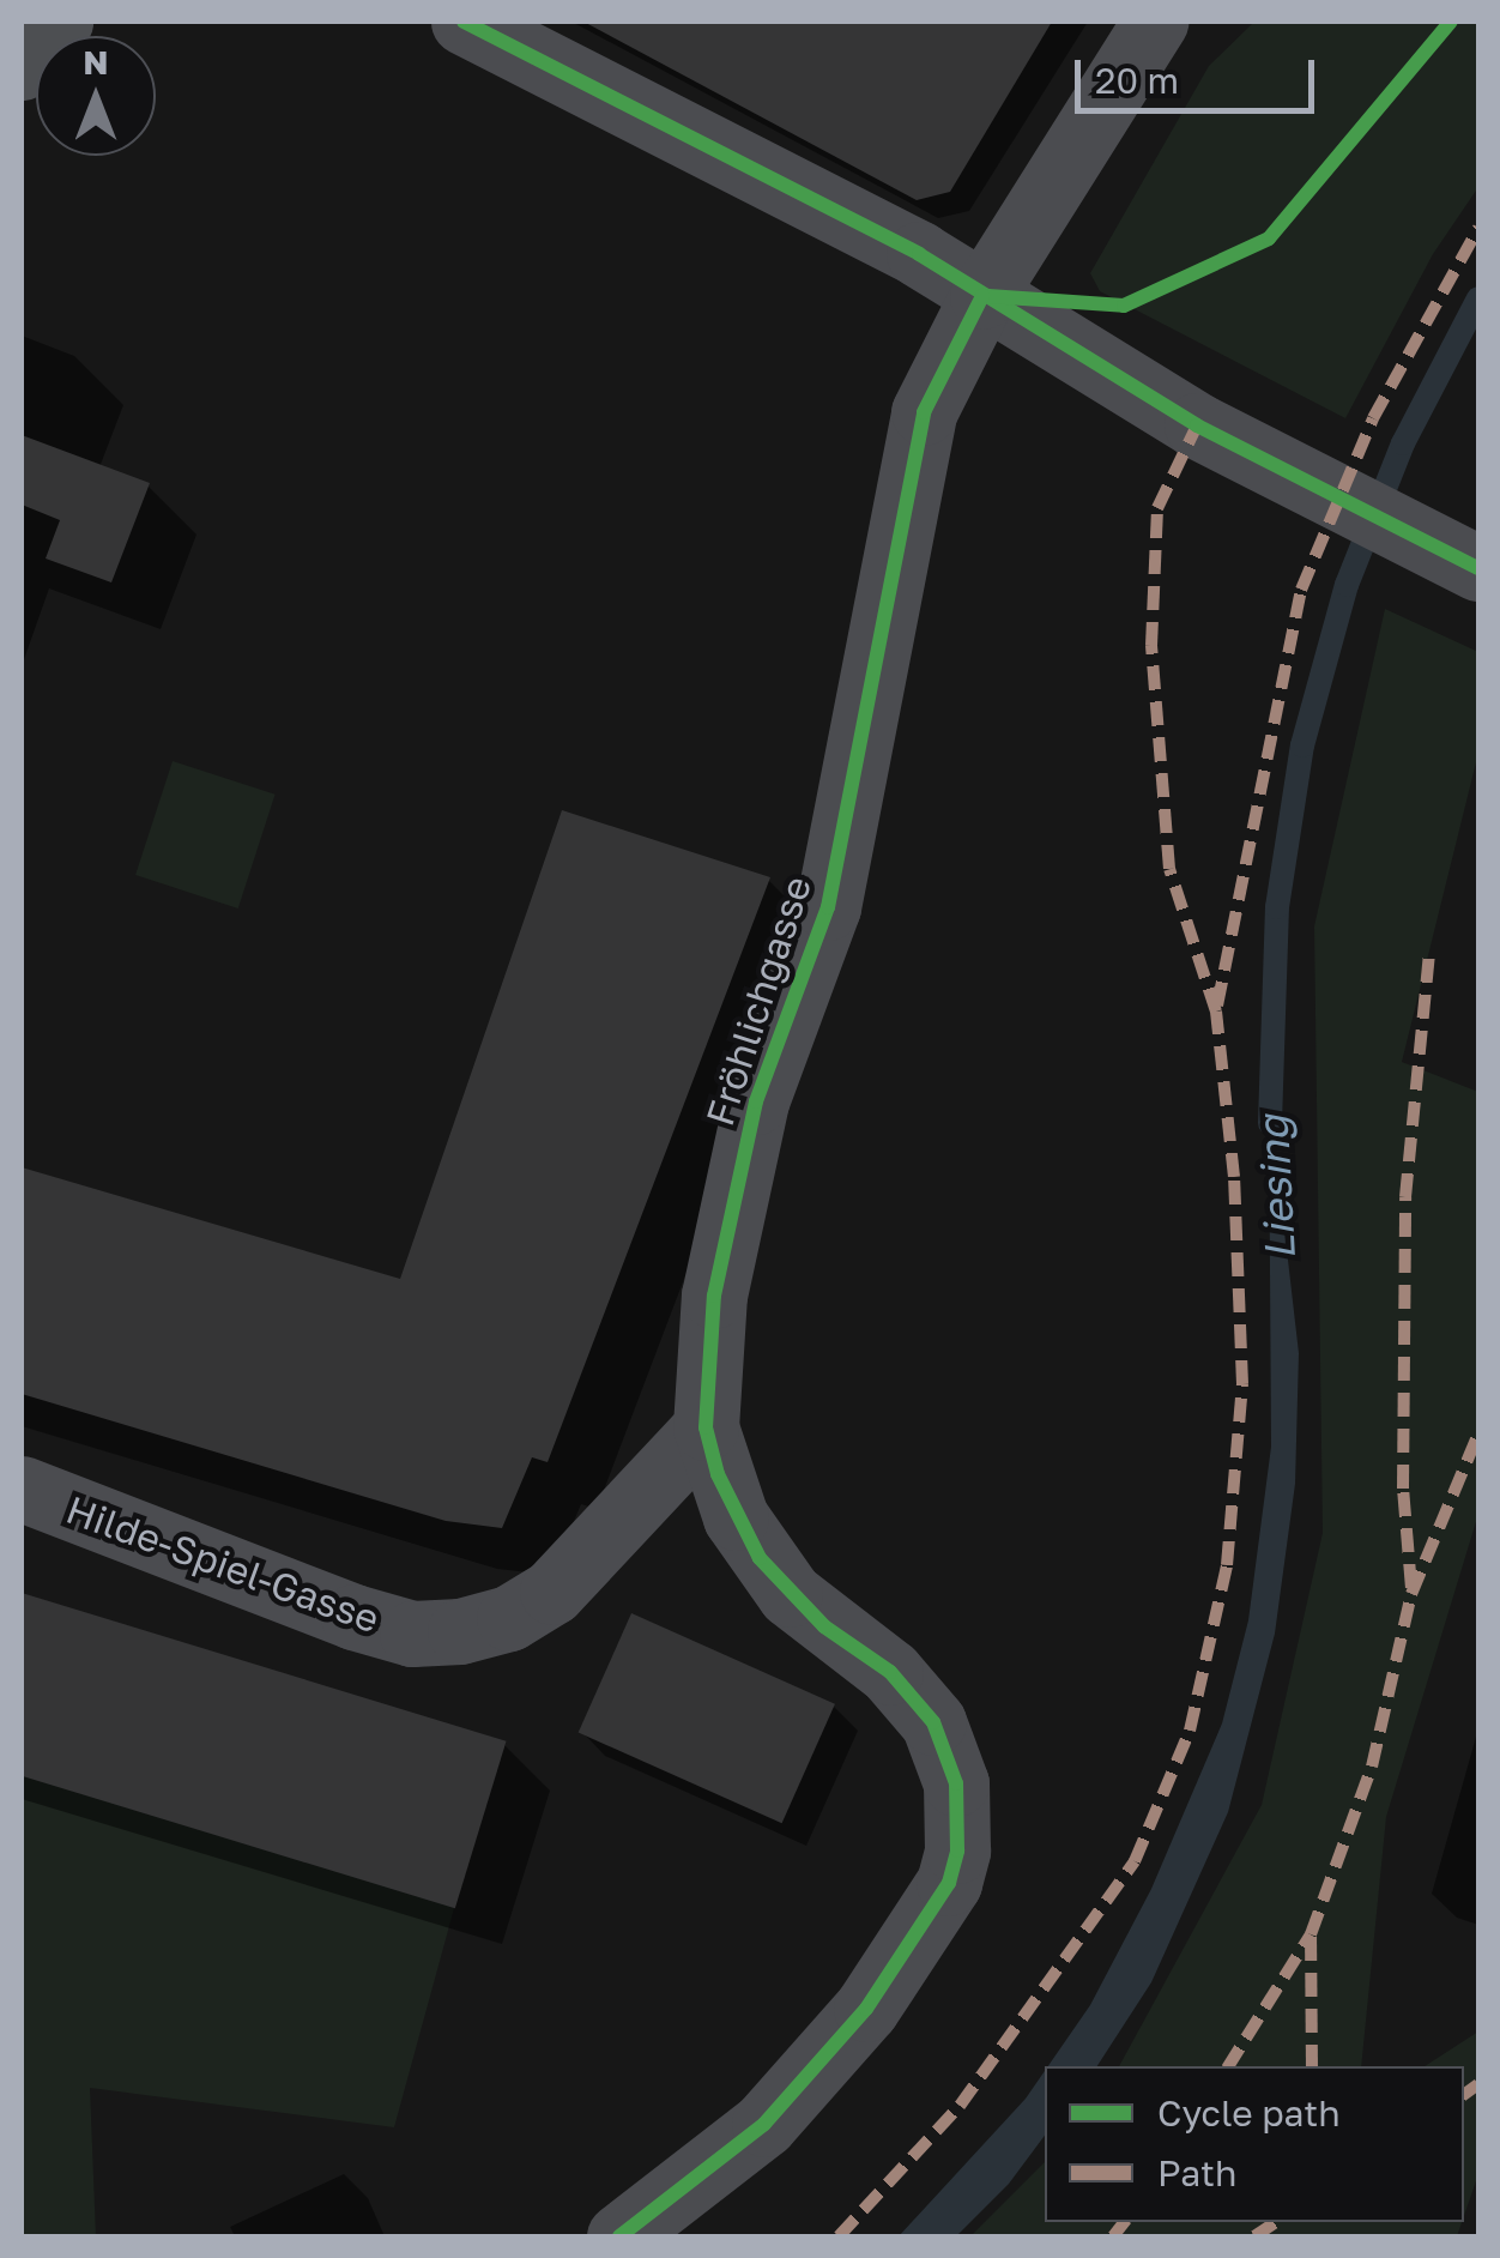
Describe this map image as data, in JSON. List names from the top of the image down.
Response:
{
  "streets": {
    "street": ["Fröhlichgasse", "Hilde-Spiel-Gasse"]
  },
  "crossings": [
    ["Fröhlichgasse", "Hilde-Spiel-Gasse"]
  ],
  "water": ["Liesing"],
  "legend": ["Cycle path", "Path"],
  "scale_bar": "20 m",
  "north": "top"
}
